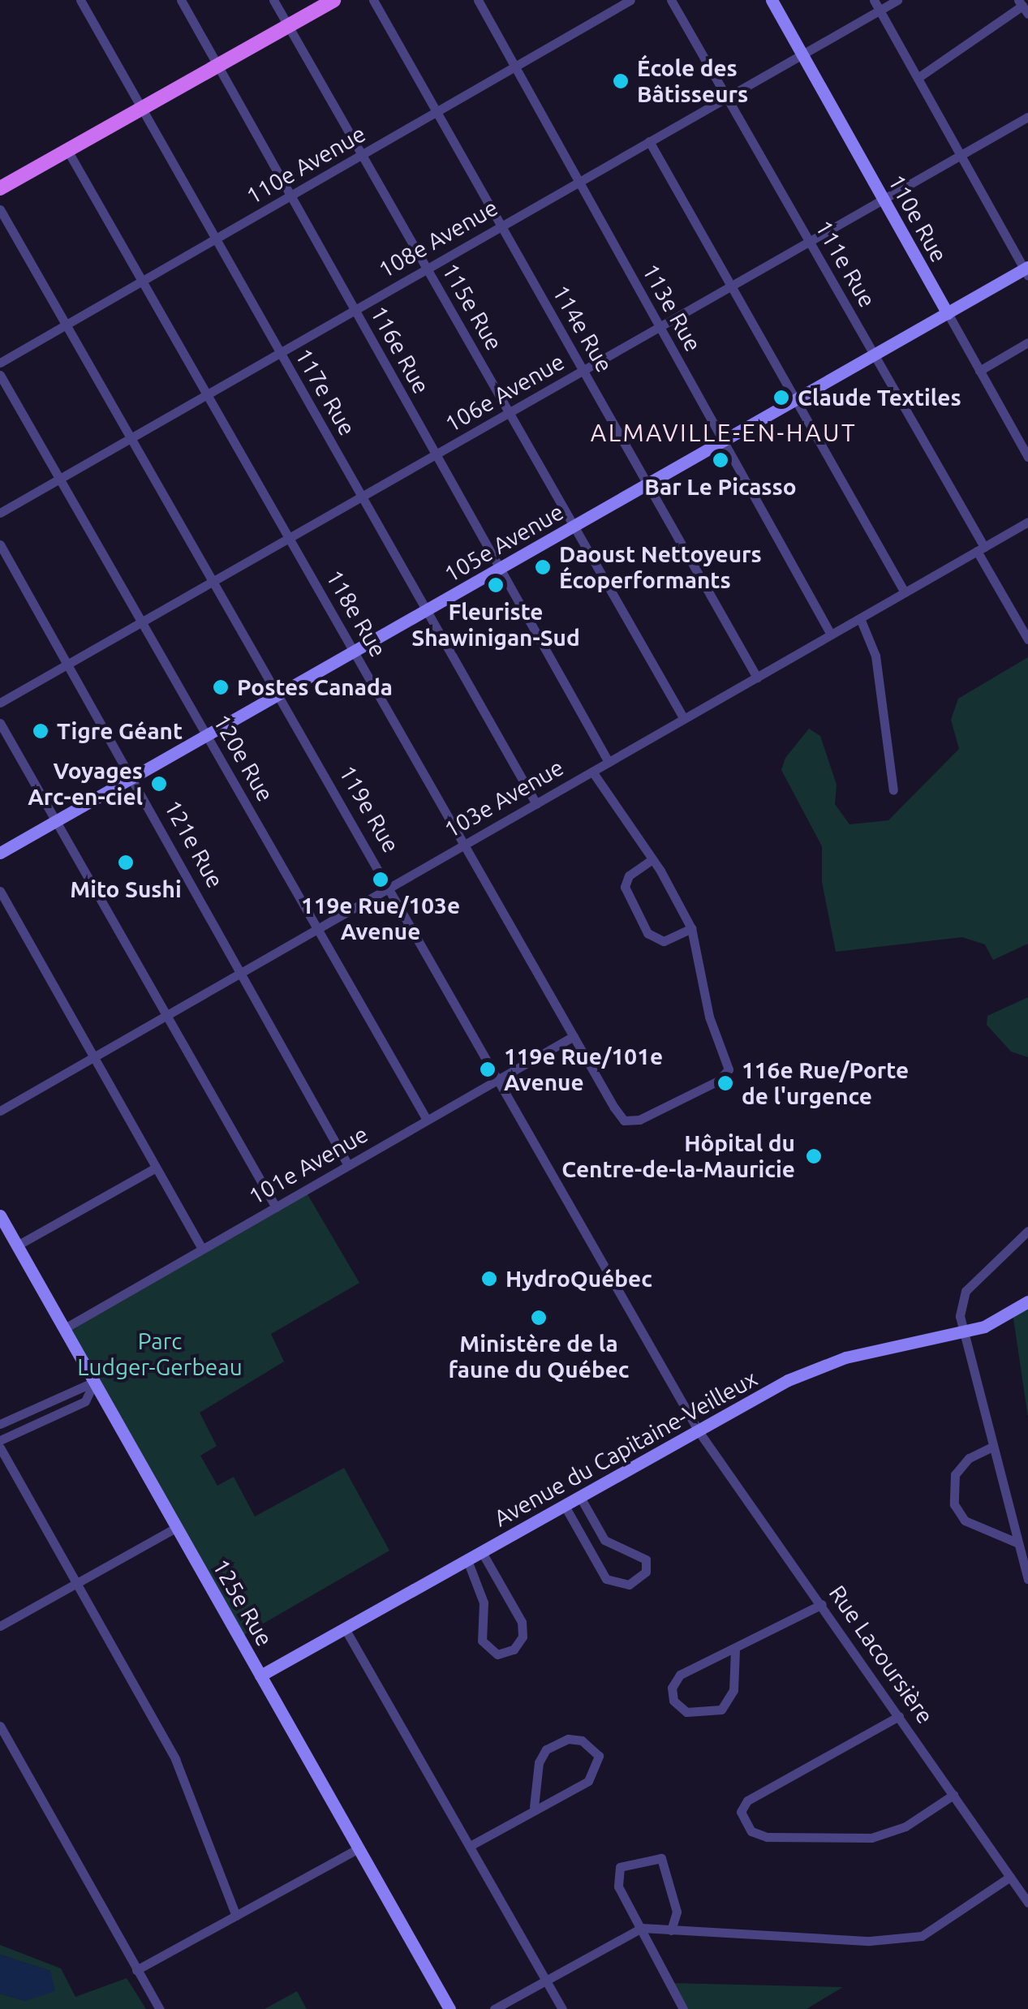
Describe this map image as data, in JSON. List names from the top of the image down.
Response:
{
  "streets": {
    "street": [
      "110e Avenue",
      "110e Rue",
      "108e Avenue",
      "111e Rue",
      "115e Rue",
      "113e Rue",
      "114e Rue",
      "116e Rue",
      "117e Rue",
      "106e Avenue",
      "105e Avenue",
      "118e Rue",
      "120e Rue",
      "103e Avenue",
      "119e Rue",
      "121e Rue",
      "101e Avenue",
      "Avenue du Capitaine-Veilleux",
      "125e Rue",
      "Rue Lacoursière"
    ]
  },
  "crossings": [
    ["110e Avenue", "115e Rue"],
    ["110e Avenue", "113e Rue"],
    ["110e Avenue", "114e Rue"],
    ["110e Avenue", "116e Rue"],
    ["110e Avenue", "117e Rue"],
    ["110e Avenue", "118e Rue"],
    ["110e Avenue", "119e Rue"],
    ["110e Rue", "108e Avenue"],
    ["110e Rue", "106e Avenue"],
    ["110e Rue", "105e Avenue"],
    ["108e Avenue", "111e Rue"],
    ["108e Avenue", "115e Rue"],
    ["108e Avenue", "113e Rue"],
    ["108e Avenue", "114e Rue"],
    ["108e Avenue", "116e Rue"],
    ["108e Avenue", "117e Rue"],
    ["108e Avenue", "118e Rue"],
    ["108e Avenue", "120e Rue"],
    ["108e Avenue", "119e Rue"],
    ["111e Rue", "106e Avenue"],
    ["111e Rue", "105e Avenue"],
    ["111e Rue", "103e Avenue"],
    ["115e Rue", "106e Avenue"],
    ["115e Rue", "105e Avenue"],
    ["115e Rue", "103e Avenue"],
    ["113e Rue", "106e Avenue"],
    ["113e Rue", "105e Avenue"],
    ["113e Rue", "103e Avenue"],
    ["114e Rue", "106e Avenue"],
    ["114e Rue", "105e Avenue"],
    ["114e Rue", "103e Avenue"],
    ["116e Rue", "106e Avenue"],
    ["116e Rue", "105e Avenue"],
    ["116e Rue", "103e Avenue"],
    ["117e Rue", "106e Avenue"],
    ["117e Rue", "105e Avenue"],
    ["117e Rue", "103e Avenue"],
    ["106e Avenue", "118e Rue"],
    ["106e Avenue", "120e Rue"],
    ["106e Avenue", "119e Rue"],
    ["106e Avenue", "121e Rue"],
    ["105e Avenue", "118e Rue"],
    ["105e Avenue", "120e Rue"],
    ["105e Avenue", "119e Rue"],
    ["105e Avenue", "121e Rue"],
    ["118e Rue", "103e Avenue"],
    ["118e Rue", "101e Avenue"],
    ["120e Rue", "103e Avenue"],
    ["120e Rue", "101e Avenue"],
    ["103e Avenue", "119e Rue"],
    ["103e Avenue", "121e Rue"],
    ["119e Rue", "101e Avenue"],
    ["119e Rue", "Avenue du Capitaine-Veilleux"],
    ["119e Rue", "Rue Lacoursière"],
    ["121e Rue", "101e Avenue"],
    ["101e Avenue", "125e Rue"],
    ["Avenue du Capitaine-Veilleux", "125e Rue"],
    ["Avenue du Capitaine-Veilleux", "Rue Lacoursière"]
  ],
  "districts": ["ALMAVILLE-EN-HAUT"],
  "parks": ["Parc Ludger-Gerbeau"],
  "places": [
    "École des Bâtisseurs",
    "Claude Textiles",
    "Bar Le Picasso",
    "Daoust Nettoyeurs Écoperformants",
    "Fleuriste Shawinigan-Sud",
    "Postes Canada",
    "Tigre Géant",
    "Voyages Arc-en-ciel",
    "Mito Sushi",
    "119e Rue/103e Avenue",
    "119e Rue/101e Avenue",
    "116e Rue/Porte de l'urgence",
    "Hôpital du Centre-de-la-Mauricie",
    "HydroQuébec",
    "Ministère de la faune du Québec"
  ]
}
